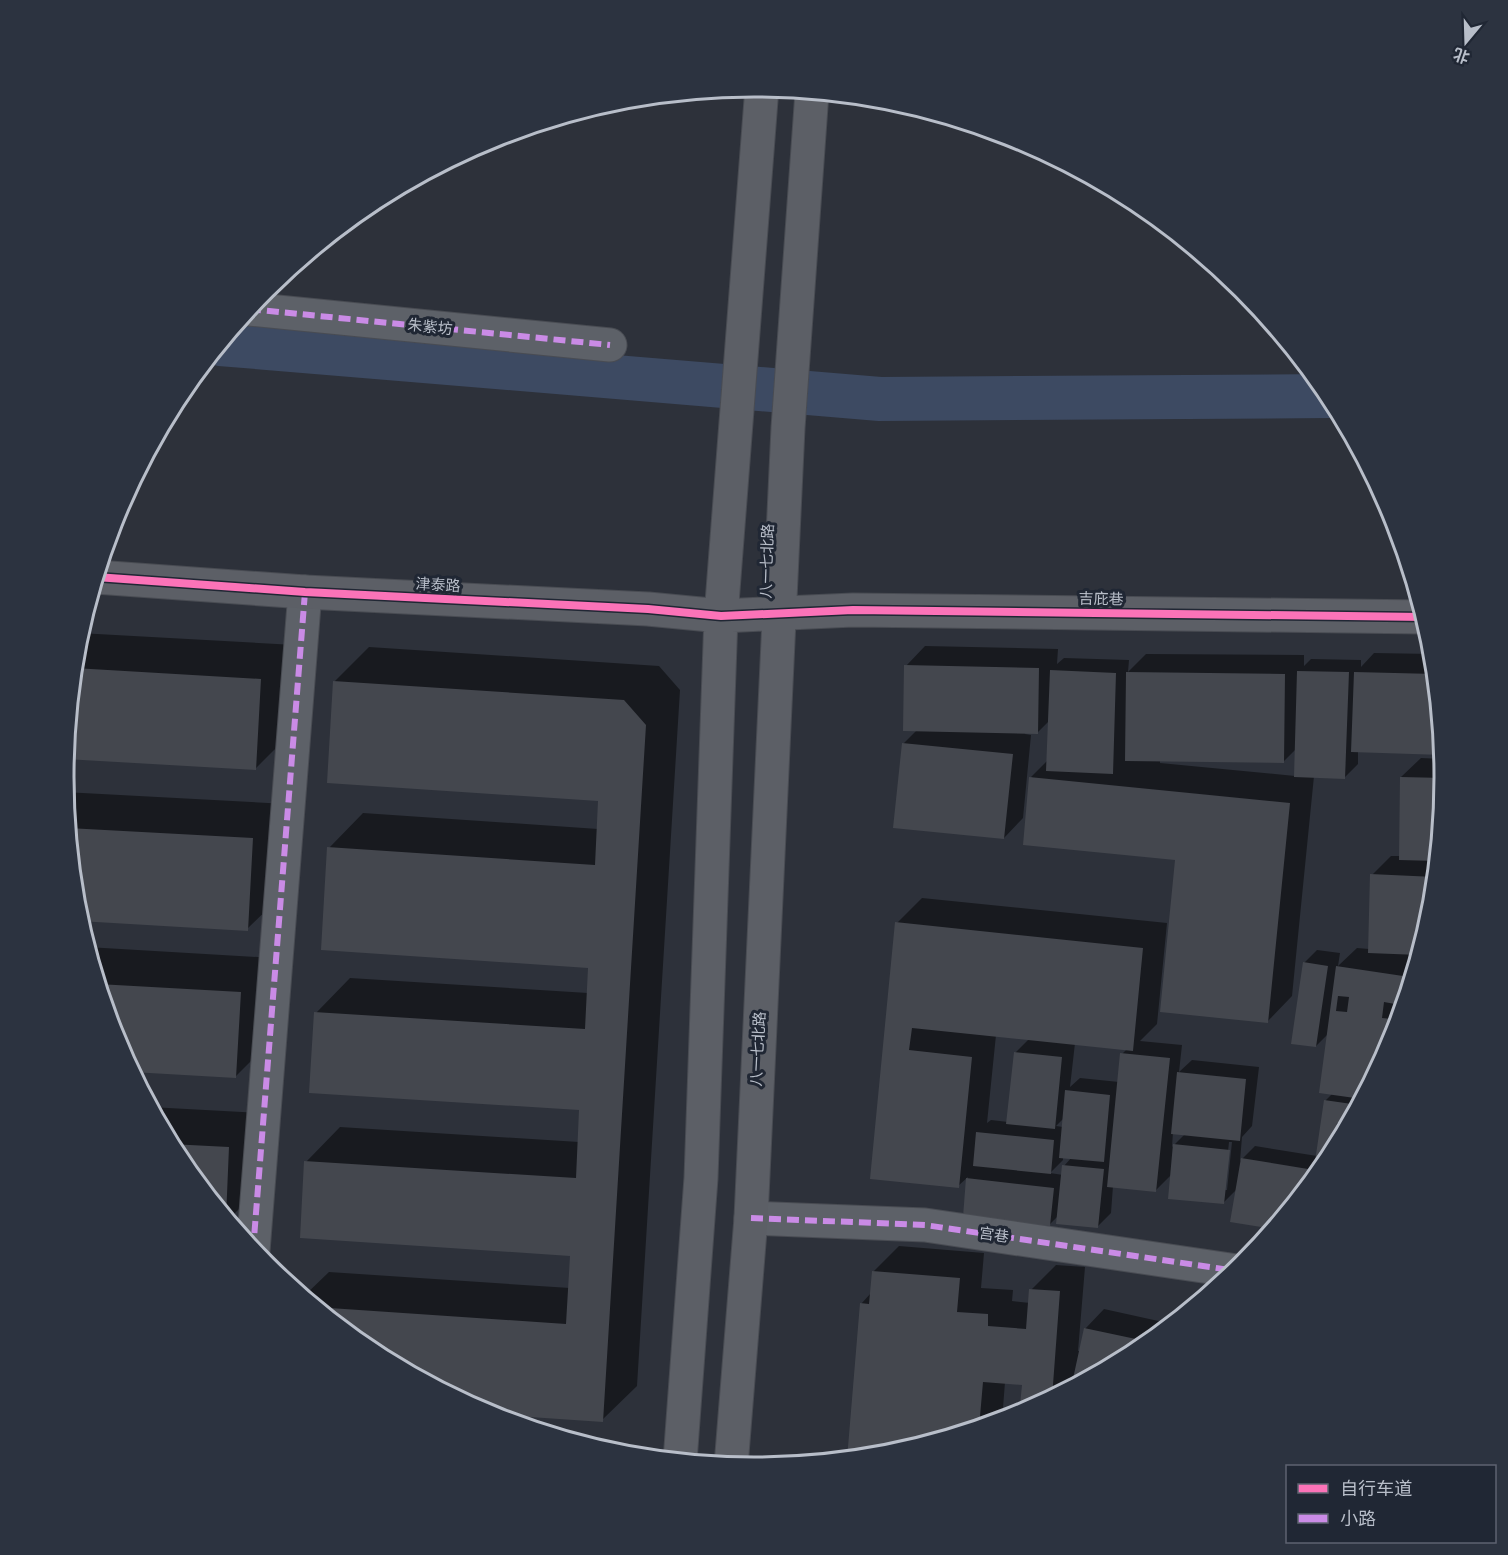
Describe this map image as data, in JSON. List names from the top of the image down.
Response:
{
  "streets": {
    "main road": ["八一七北路", "津泰路", "吉庇巷"],
    "street": ["朱紫坊", "宫巷"]
  },
  "crossings": [
    ["八一七北路", "津泰路"],
    ["八一七北路", "吉庇巷"],
    ["八一七北路", "宫巷"],
    ["津泰路", "吉庇巷"]
  ],
  "legend": ["自行车道", "小路"],
  "north": "bottom"
}
